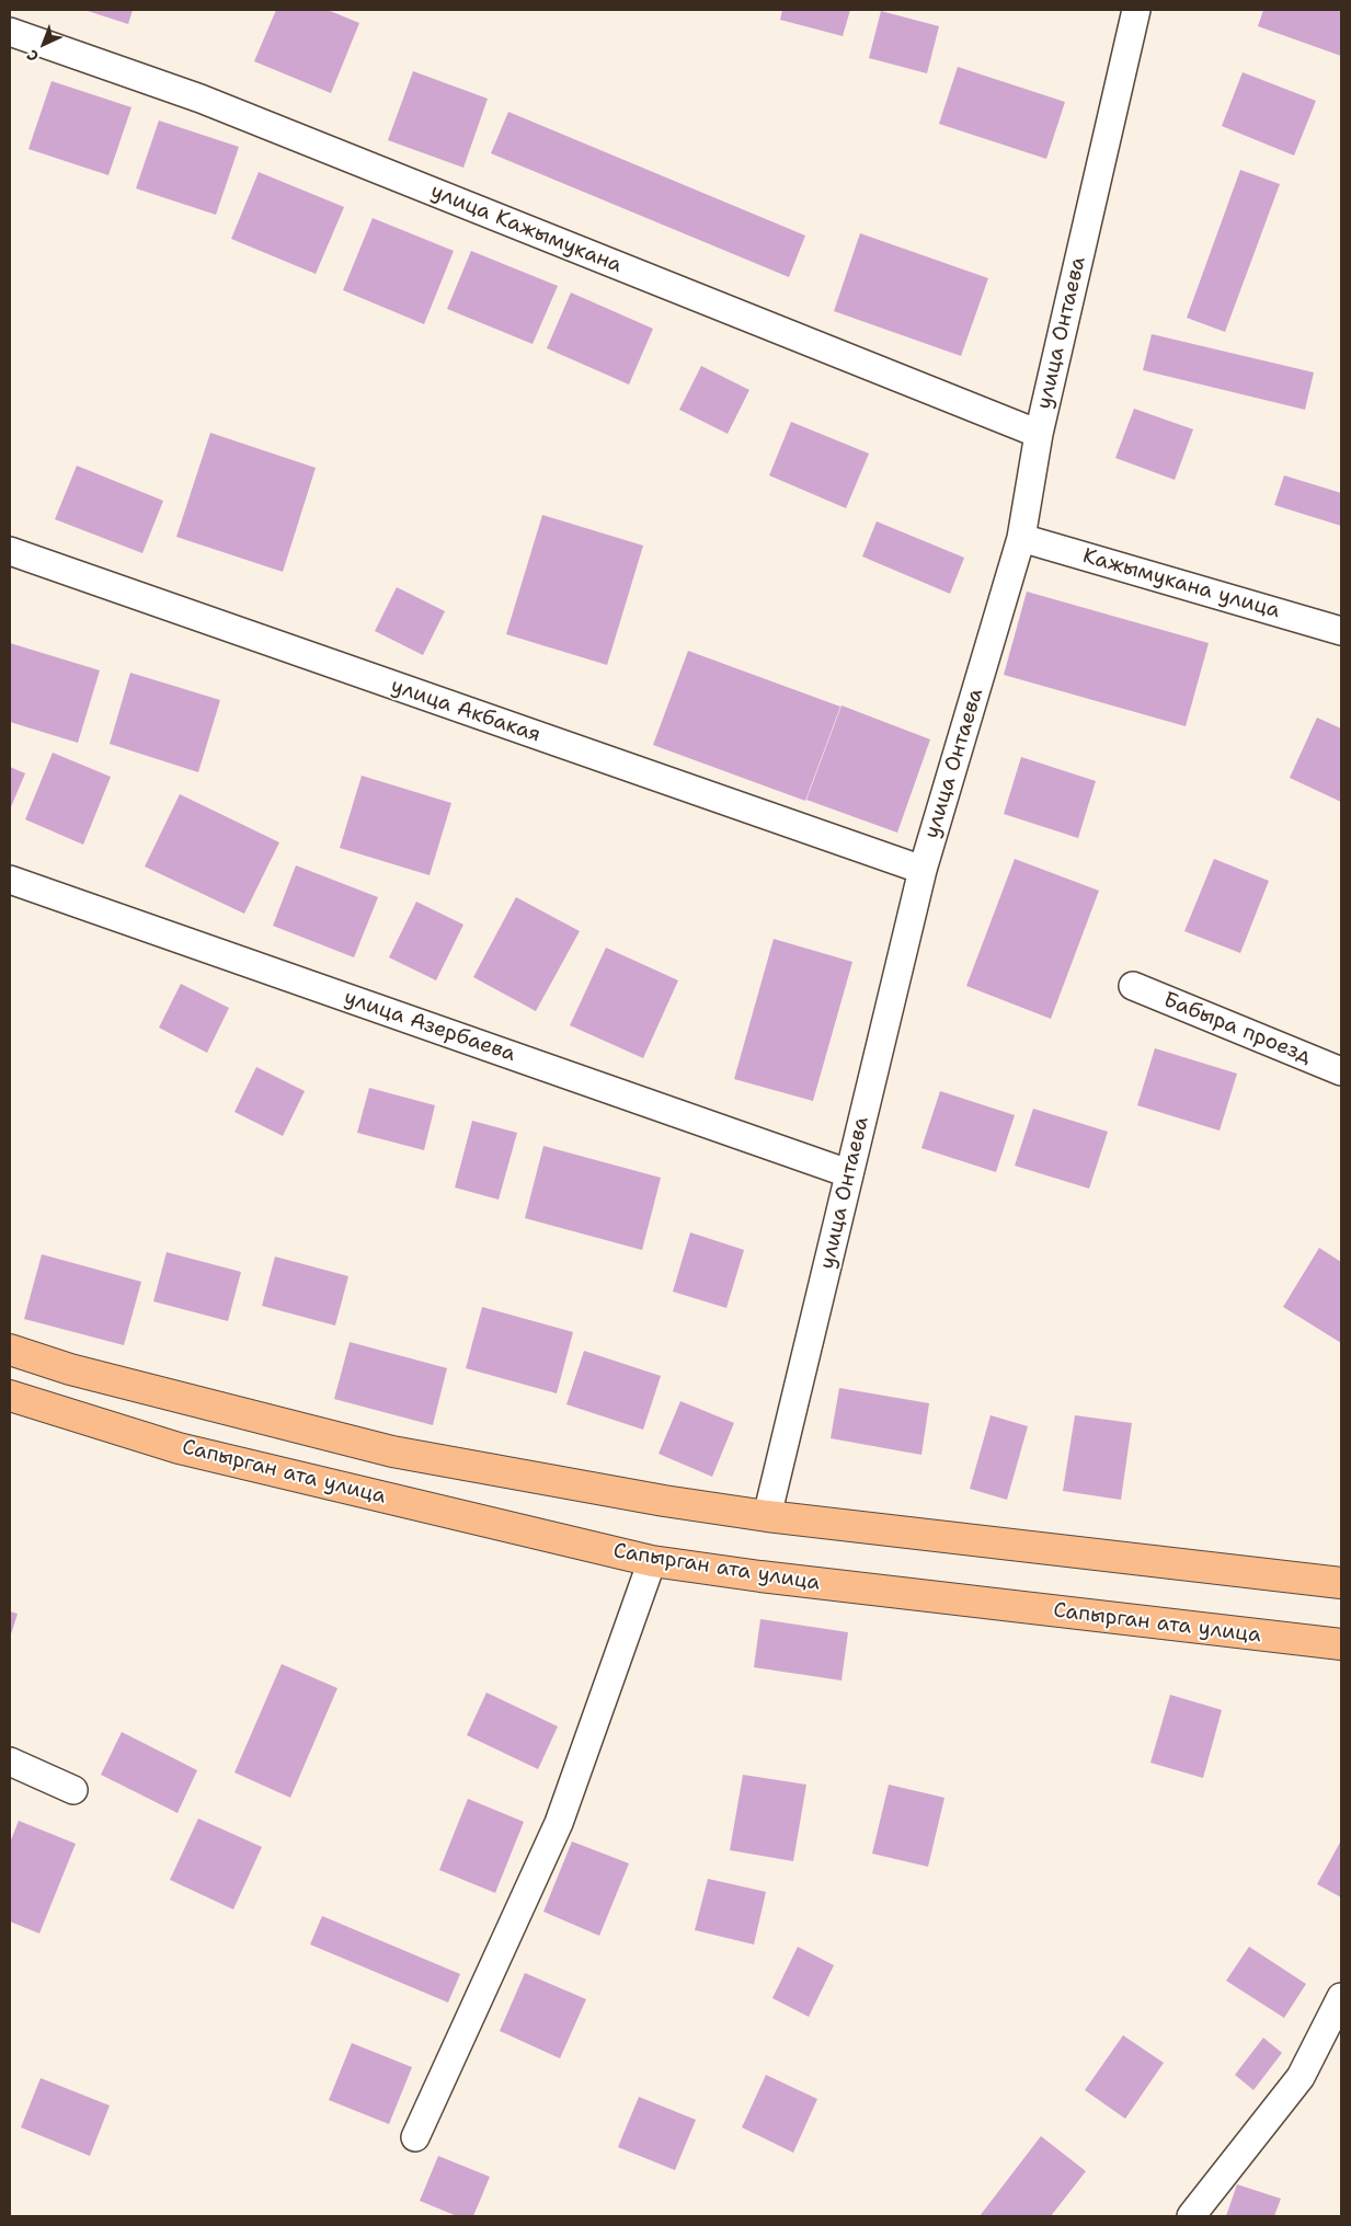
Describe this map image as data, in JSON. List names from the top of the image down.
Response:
{
  "streets": {
    "main road": ["Сапырган ата улица"],
    "street": [
      "улица Кажымукана",
      "улица Онтаева",
      "Кажымукана улица",
      "улица Акбакая",
      "улица Азербаева",
      "Бабыра проезд"
    ]
  },
  "crossings": [
    ["улица Кажымукана", "улица Онтаева"],
    ["улица Онтаева", "Кажымукана улица"],
    ["улица Онтаева", "улица Акбакая"],
    ["улица Онтаева", "улица Азербаева"]
  ],
  "north": "bottom left"
}
